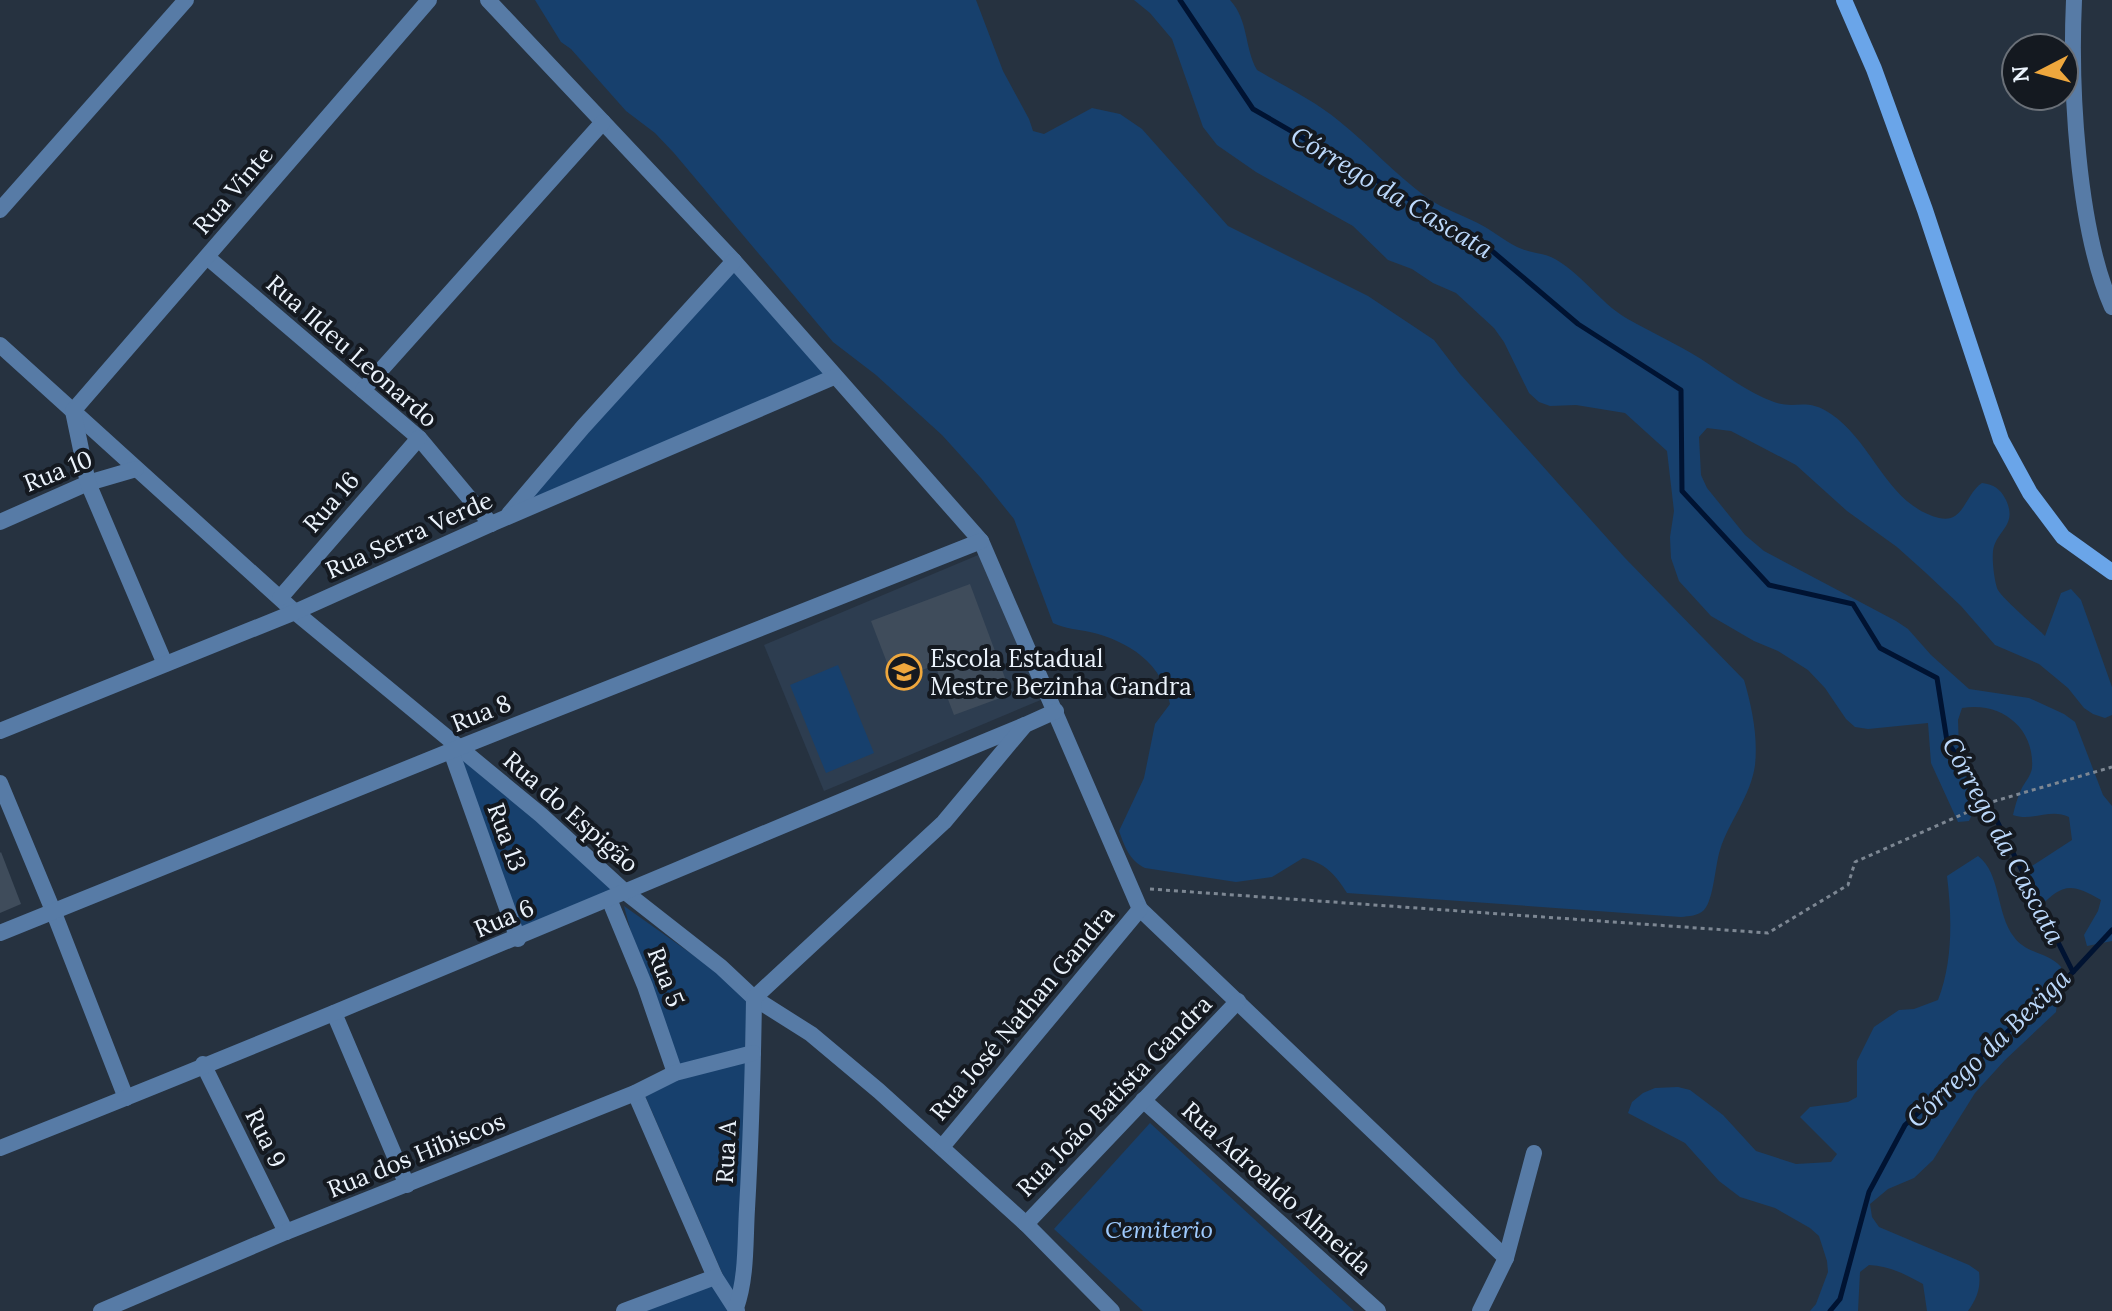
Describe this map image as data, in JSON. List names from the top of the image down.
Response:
{
  "streets": {
    "street": [
      "Rua Vinte",
      "Rua Ildeu Leonardo",
      "Rua 10",
      "Rua 16",
      "Rua Serra Verde",
      "Rua 8",
      "Rua do Espigão",
      "Rua 13",
      "Rua 6",
      "Rua 5",
      "Rua José Nathan Gandra",
      "Rua João Batista Gandra",
      "Rua 9",
      "Rua A",
      "Rua dos Hibiscos",
      "Rua Adroaldo Almeida"
    ]
  },
  "crossings": [
    ["Rua Vinte", "Rua Ildeu Leonardo"],
    ["Rua Vinte", "Rua do Espigão"],
    ["Rua Ildeu Leonardo", "Rua 16"],
    ["Rua Ildeu Leonardo", "Rua Serra Verde"],
    ["Rua 10", "Rua do Espigão"],
    ["Rua 16", "Rua do Espigão"],
    ["Rua Serra Verde", "Rua do Espigão"],
    ["Rua 8", "Rua do Espigão"],
    ["Rua 8", "Rua 13"],
    ["Rua do Espigão", "Rua 13"],
    ["Rua do Espigão", "Rua 6"],
    ["Rua do Espigão", "Rua José Nathan Gandra"],
    ["Rua do Espigão", "Rua João Batista Gandra"],
    ["Rua do Espigão", "Rua A"],
    ["Rua 13", "Rua 6"],
    ["Rua 6", "Rua 5"],
    ["Rua 6", "Rua 9"],
    ["Rua 5", "Rua dos Hibiscos"],
    ["Rua João Batista Gandra", "Rua Adroaldo Almeida"],
    ["Rua 9", "Rua dos Hibiscos"],
    ["Rua A", "Rua dos Hibiscos"]
  ],
  "water": ["Córrego da Cascata", "Córrego da Bexiga"],
  "parks": ["Cemiterio"],
  "places": {
    "school or university": ["Escola Estadual Mestre Bezinha Gandra"]
  },
  "north": "left"
}
